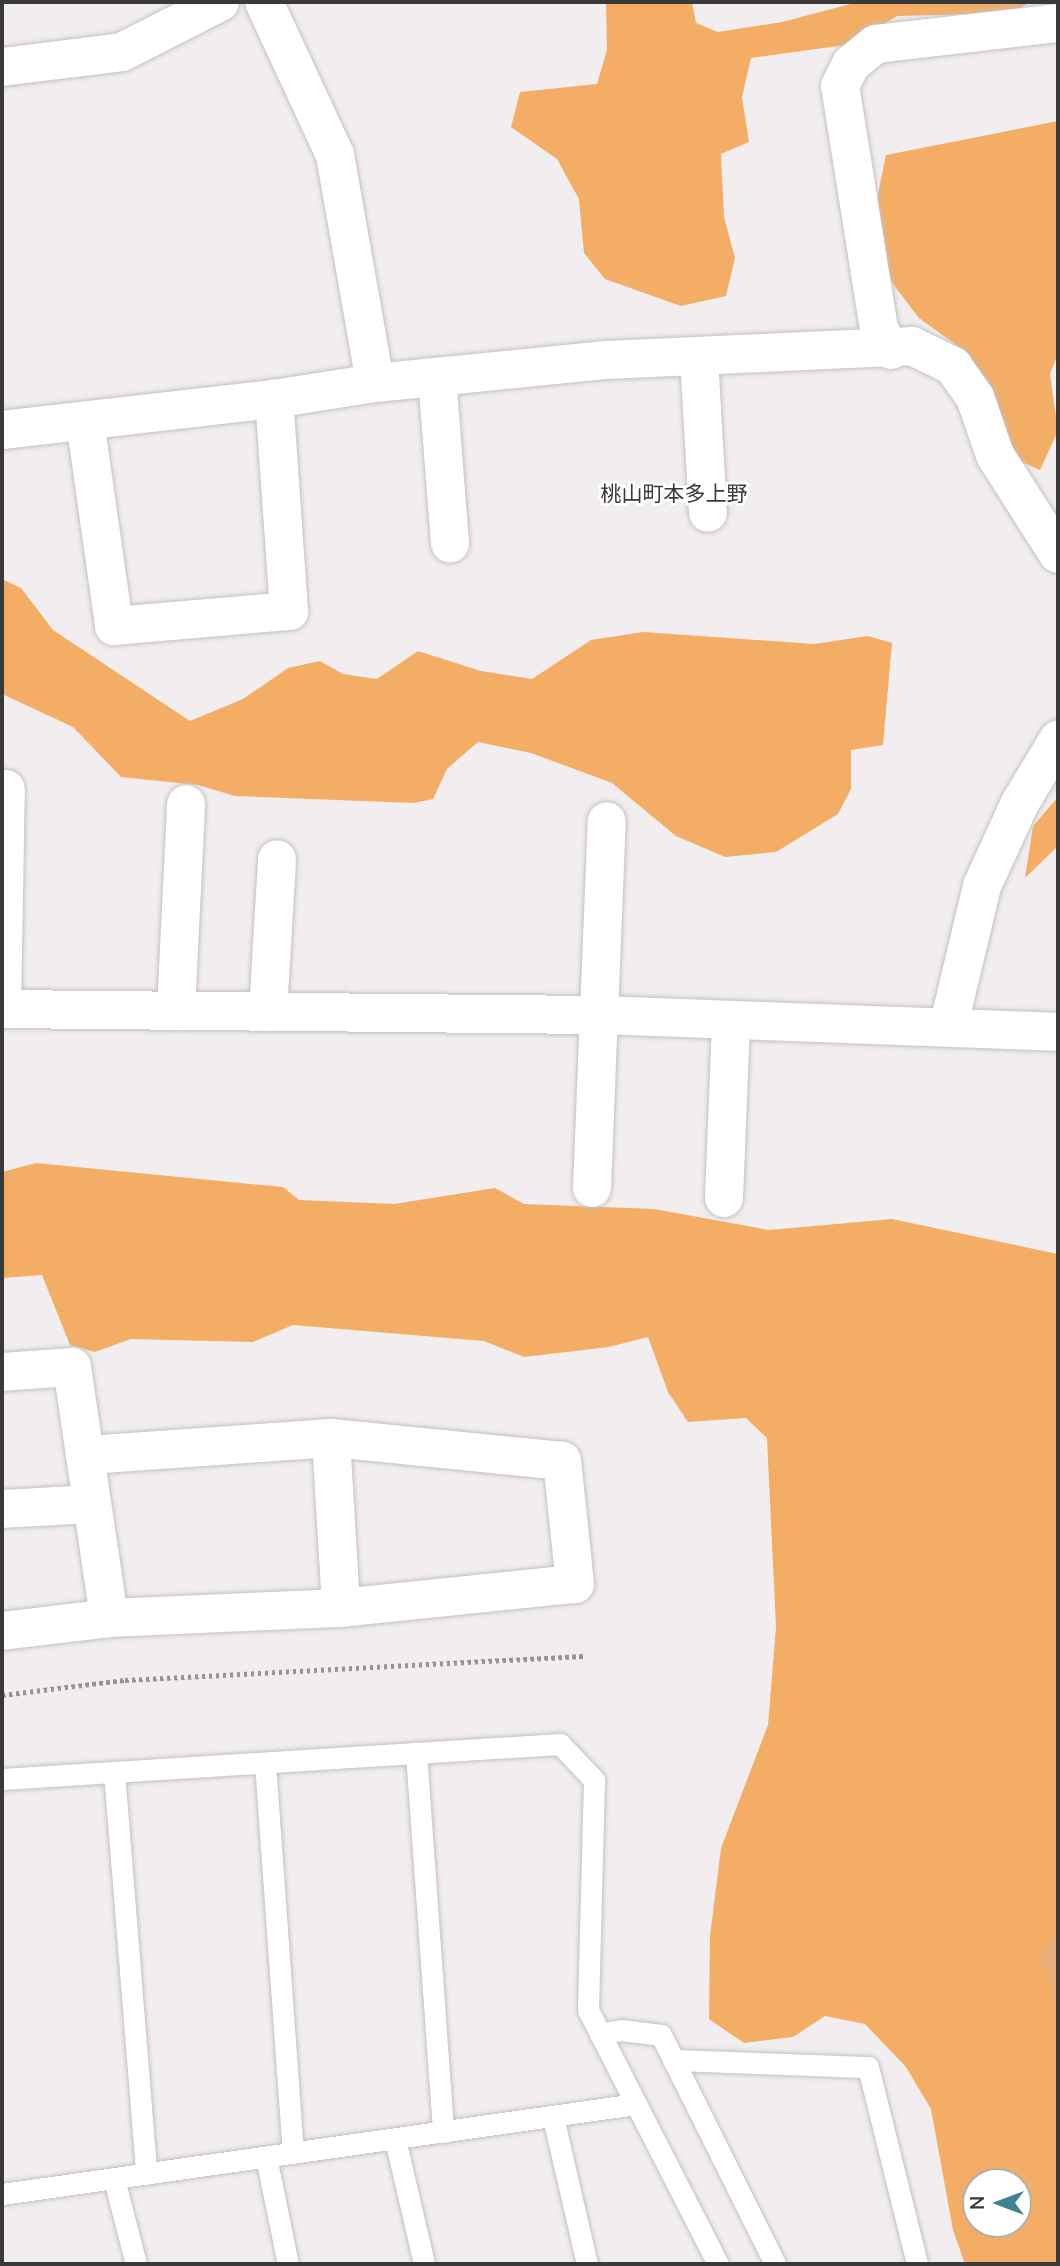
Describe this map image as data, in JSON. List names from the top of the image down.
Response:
{
  "districts": ["桃山町本多上野"],
  "north": "left"
}
